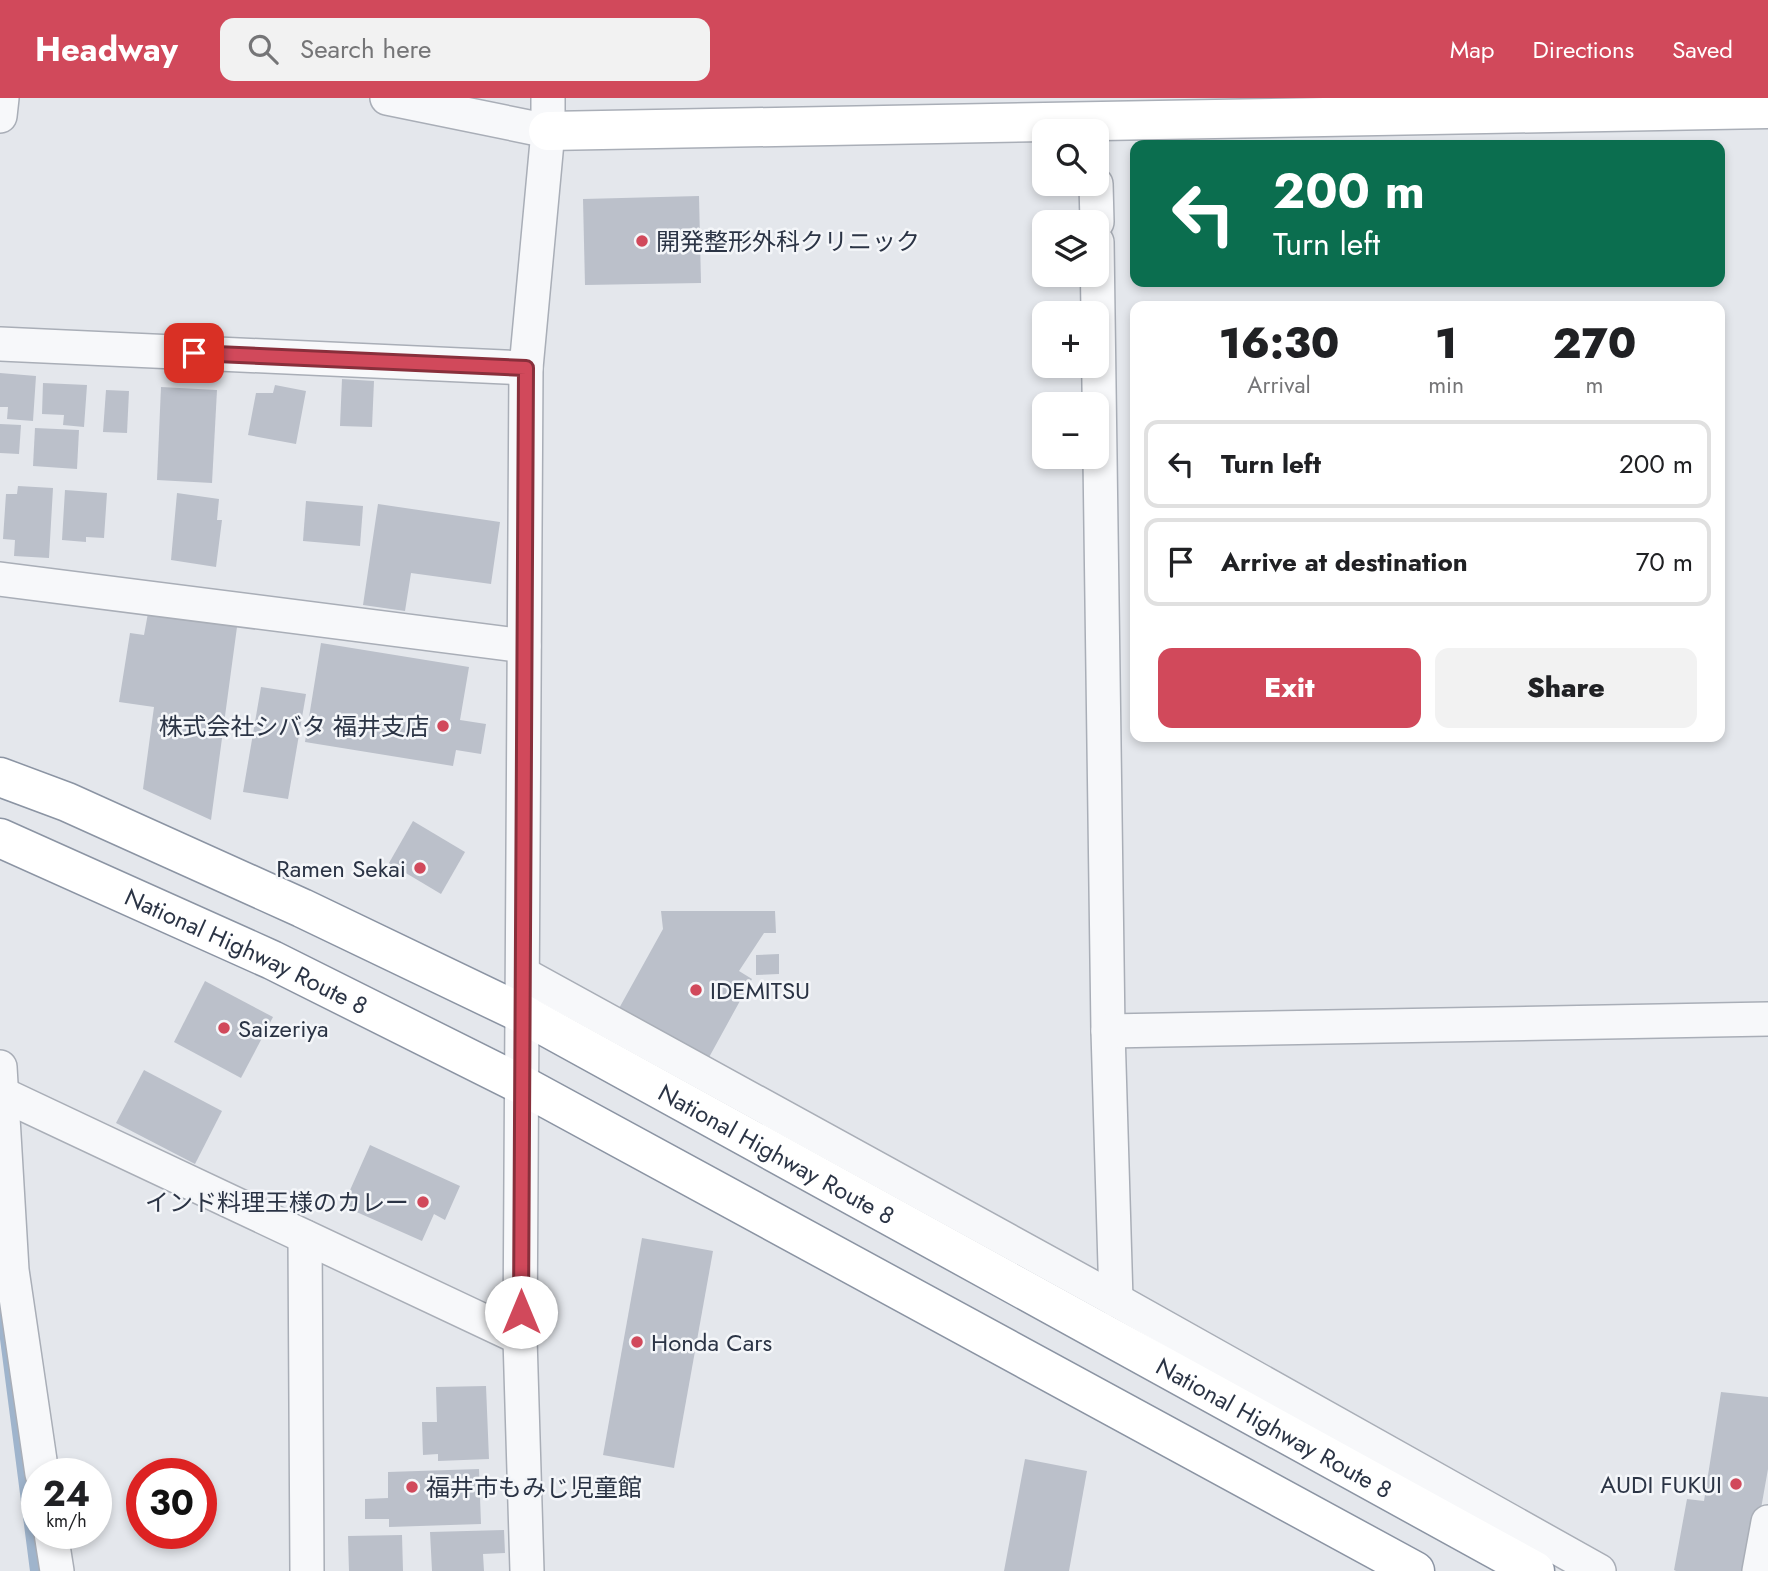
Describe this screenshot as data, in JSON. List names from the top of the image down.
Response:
{
  "streets": {
    "main road": ["National Highway Route 8"]
  },
  "places": [
    "開発整形外科クリニック",
    "株式会社シバタ 福井支店",
    "Ramen Sekai",
    "IDEMITSU",
    "Saizeriya",
    "インド料理王様のカレー",
    "Honda Cars",
    "AUDI FUKUI",
    "福井市もみじ児童館"
  ],
  "page": {
    "header": "Headway",
    "search": "Search here",
    "nav": ["Map", "Directions", "Saved"],
    "map_buttons": ["+", "−"],
    "turn": ["200 m", "Turn left"],
    "eta": [
      "16:30",
      "Arrival",
      "1",
      "min",
      "270",
      "m"
    ],
    "list": [
      {
        "name": "Turn left",
        "value": "200 m"
      },
      {
        "name": "Arrive at destination",
        "value": "70 m"
      }
    ],
    "buttons": ["Exit", "Share"],
    "speed": "24 km/h",
    "limit": "30"
  }
}
